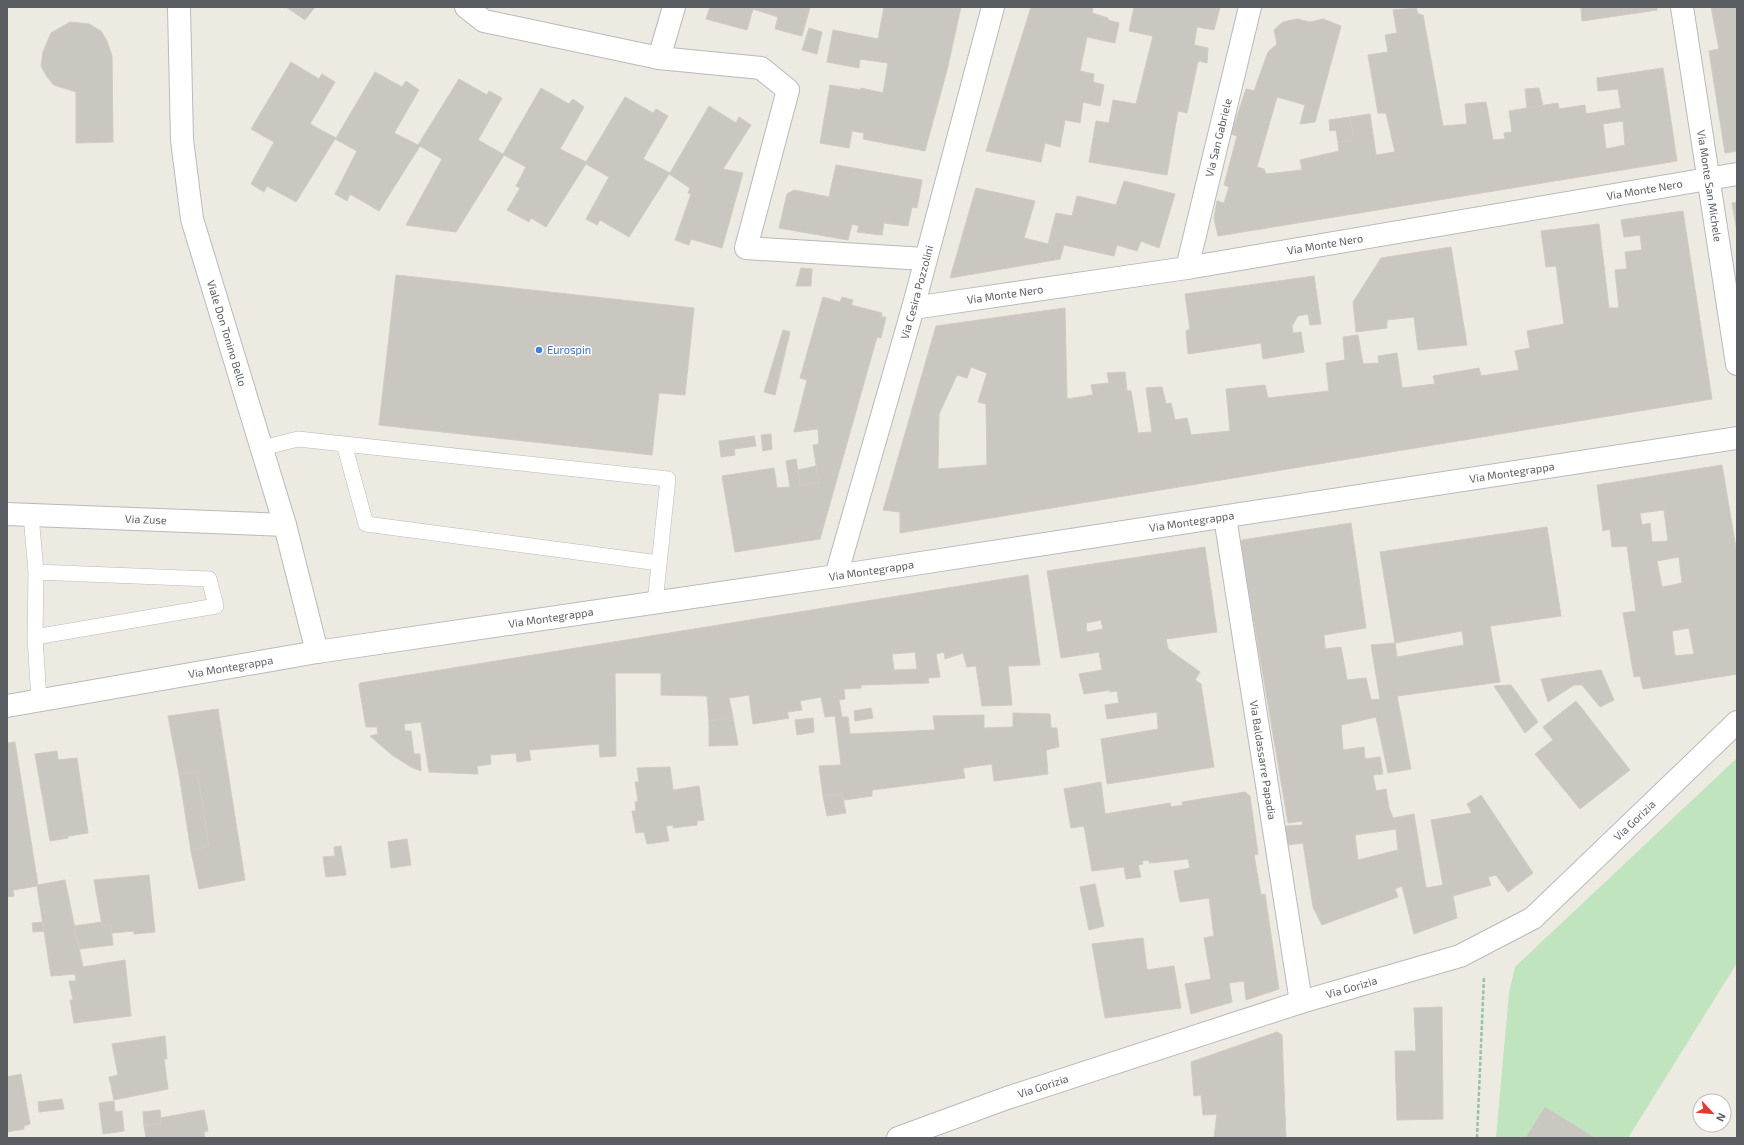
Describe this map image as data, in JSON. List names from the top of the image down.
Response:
{
  "streets": {
    "street": [
      "Via San Gabriele",
      "Via Monte San Michele",
      "Via Monte Nero",
      "Via Cesira Pozzolini",
      "Viale Don Tonino Bello",
      "Via Montegrappa",
      "Via Zuse",
      "Via Baldassarre Papadia",
      "Via Gorizia"
    ]
  },
  "crossings": [
    ["Via San Gabriele", "Via Monte Nero"],
    ["Via Monte San Michele", "Via Monte Nero"],
    ["Via Monte Nero", "Via Cesira Pozzolini"],
    ["Via Cesira Pozzolini", "Via Montegrappa"],
    ["Viale Don Tonino Bello", "Via Montegrappa"],
    ["Viale Don Tonino Bello", "Via Zuse"],
    ["Via Montegrappa", "Via Baldassarre Papadia"],
    ["Via Baldassarre Papadia", "Via Gorizia"]
  ],
  "places": ["Eurospin"],
  "north": "bottom right"
}
